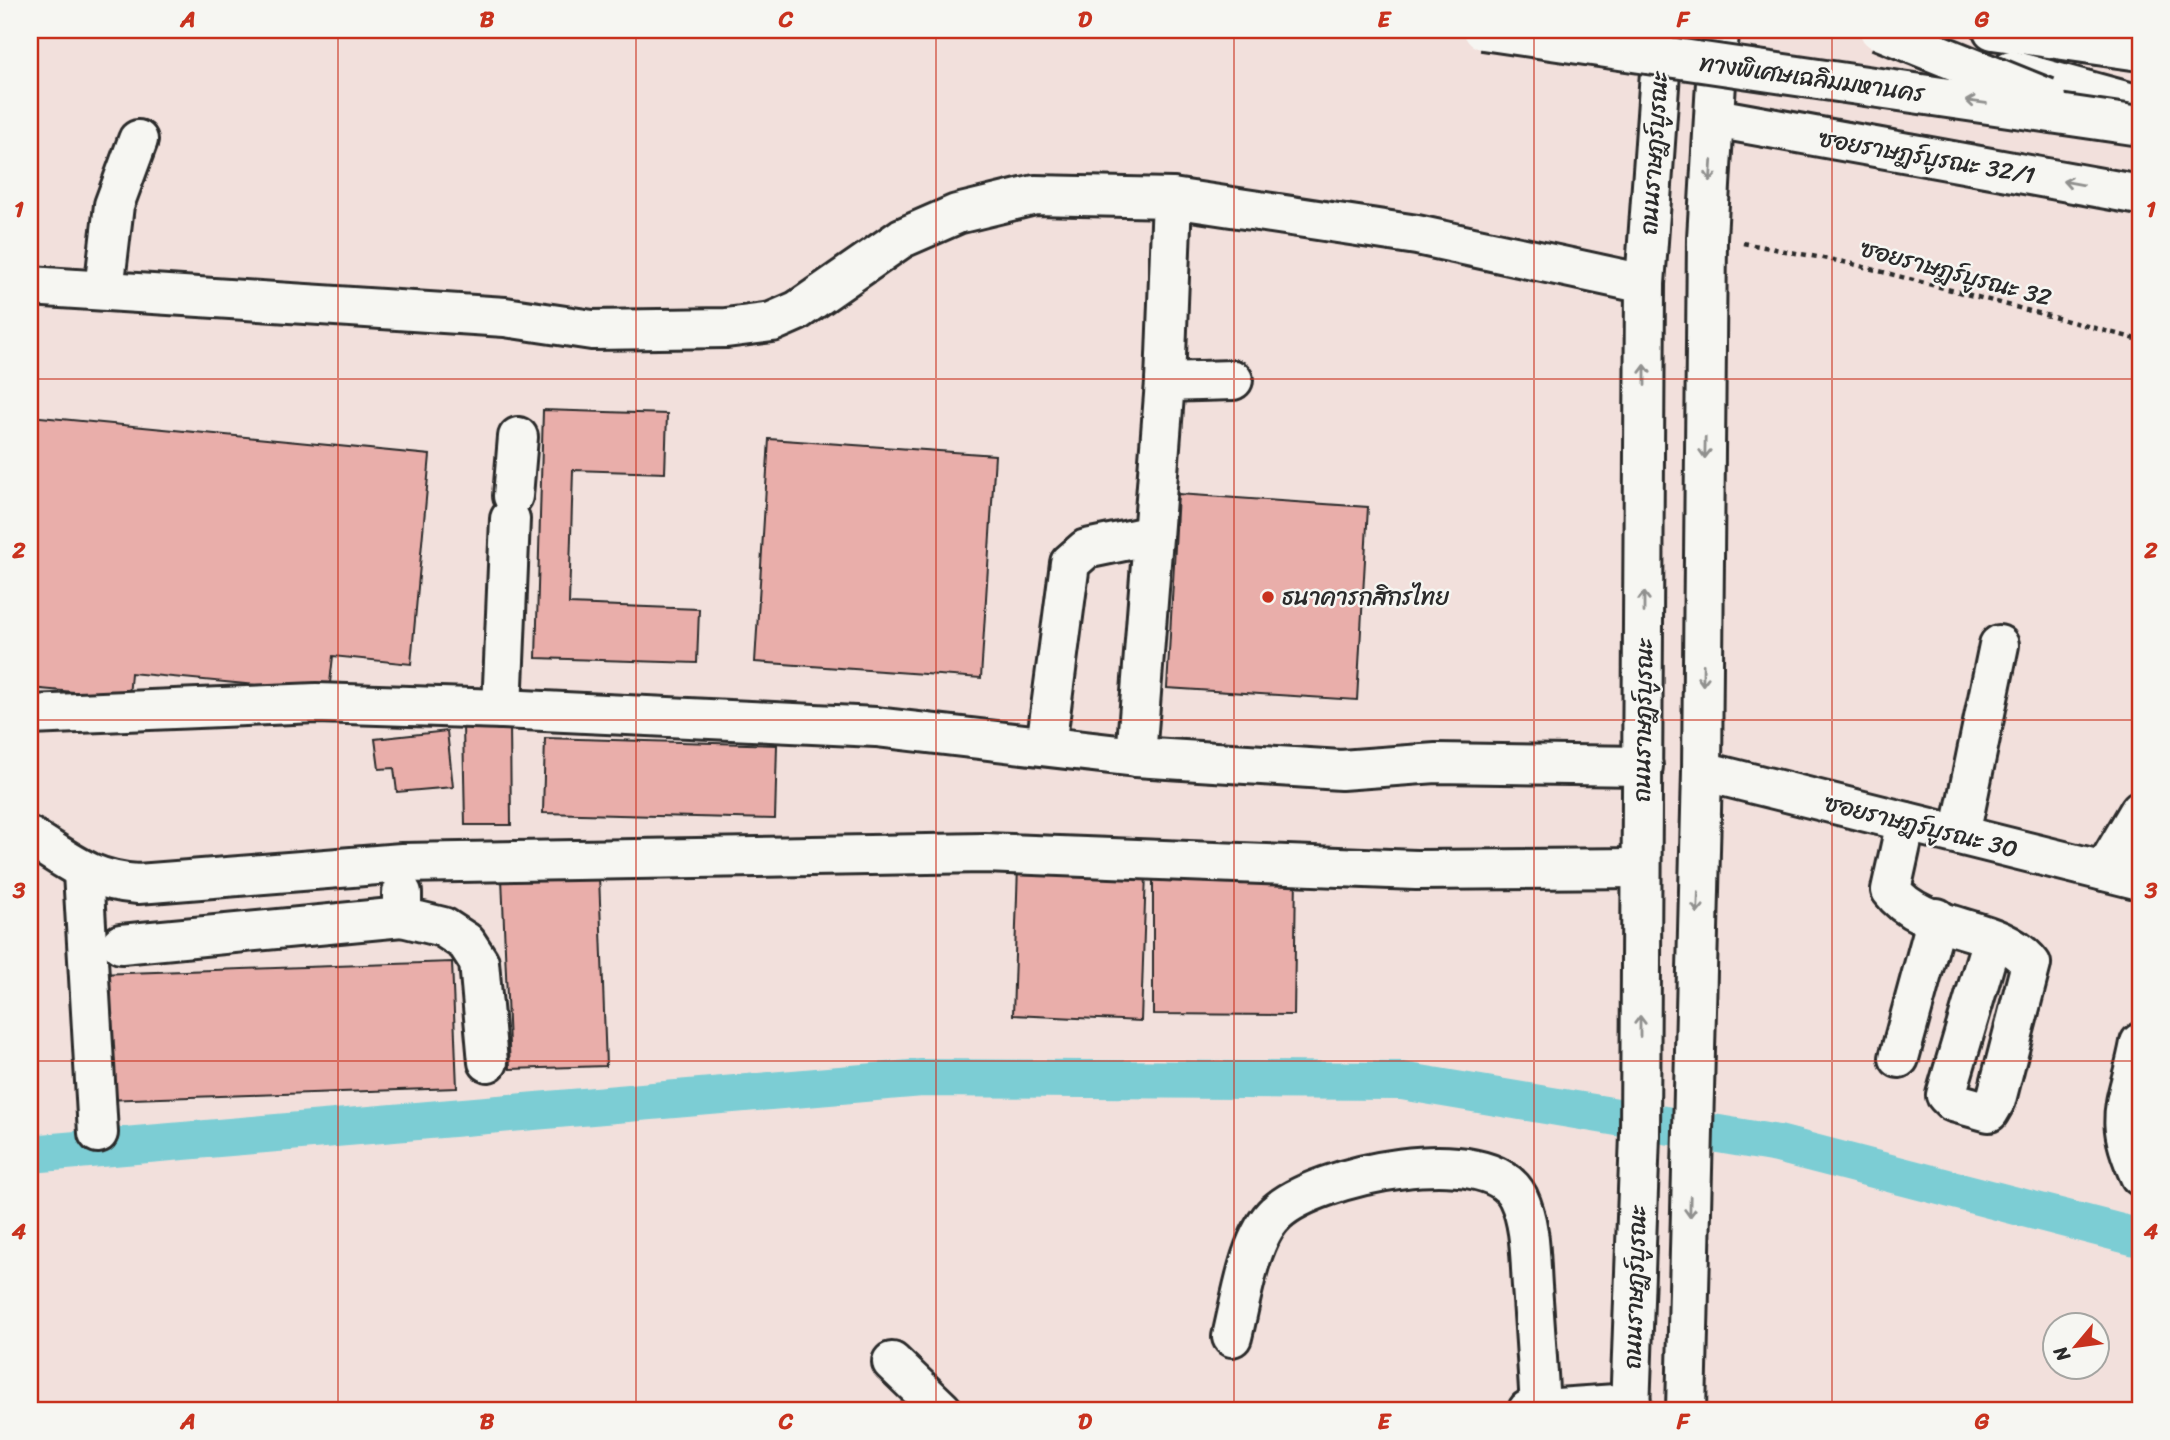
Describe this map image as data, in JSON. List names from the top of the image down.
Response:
{
  "streets": {
    "main road": [
      "ทางพิเศษเฉลิมมหานคร",
      "ถนนราษฎร์บูรณะ",
      "ซอยราษฎร์บูรณะ 32/1",
      "ซอยราษฎร์บูรณะ 30"
    ],
    "path": ["ซอยราษฎร์บูรณะ 32"]
  },
  "places": ["ธนาคารกสิกรไทย"],
  "north": "bottom left",
  "grid": {
    "columns": [
      "A",
      "B",
      "C",
      "D",
      "E",
      "F",
      "G"
    ],
    "rows": [
      "1",
      "2",
      "3",
      "4"
    ]
  }
}
